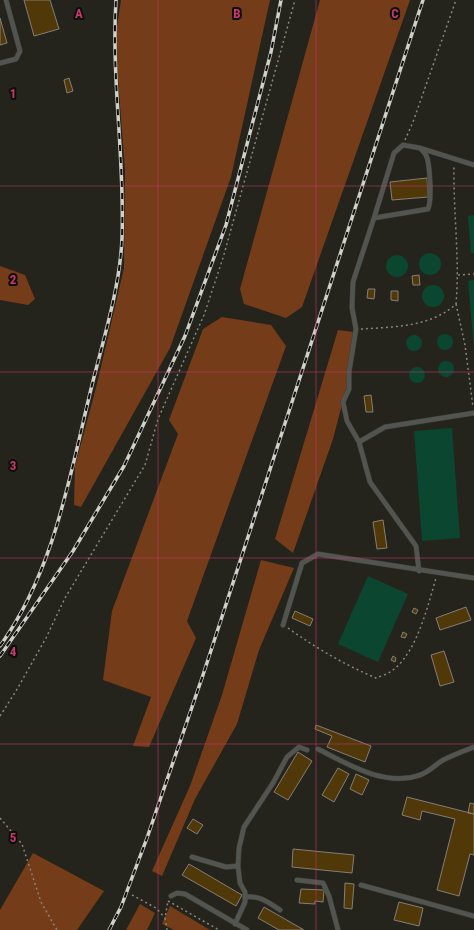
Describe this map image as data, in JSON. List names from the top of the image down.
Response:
{
  "grid": {
    "columns": ["A", "B", "C"],
    "rows": [
      "1",
      "2",
      "3",
      "4",
      "5"
    ]
  }
}
